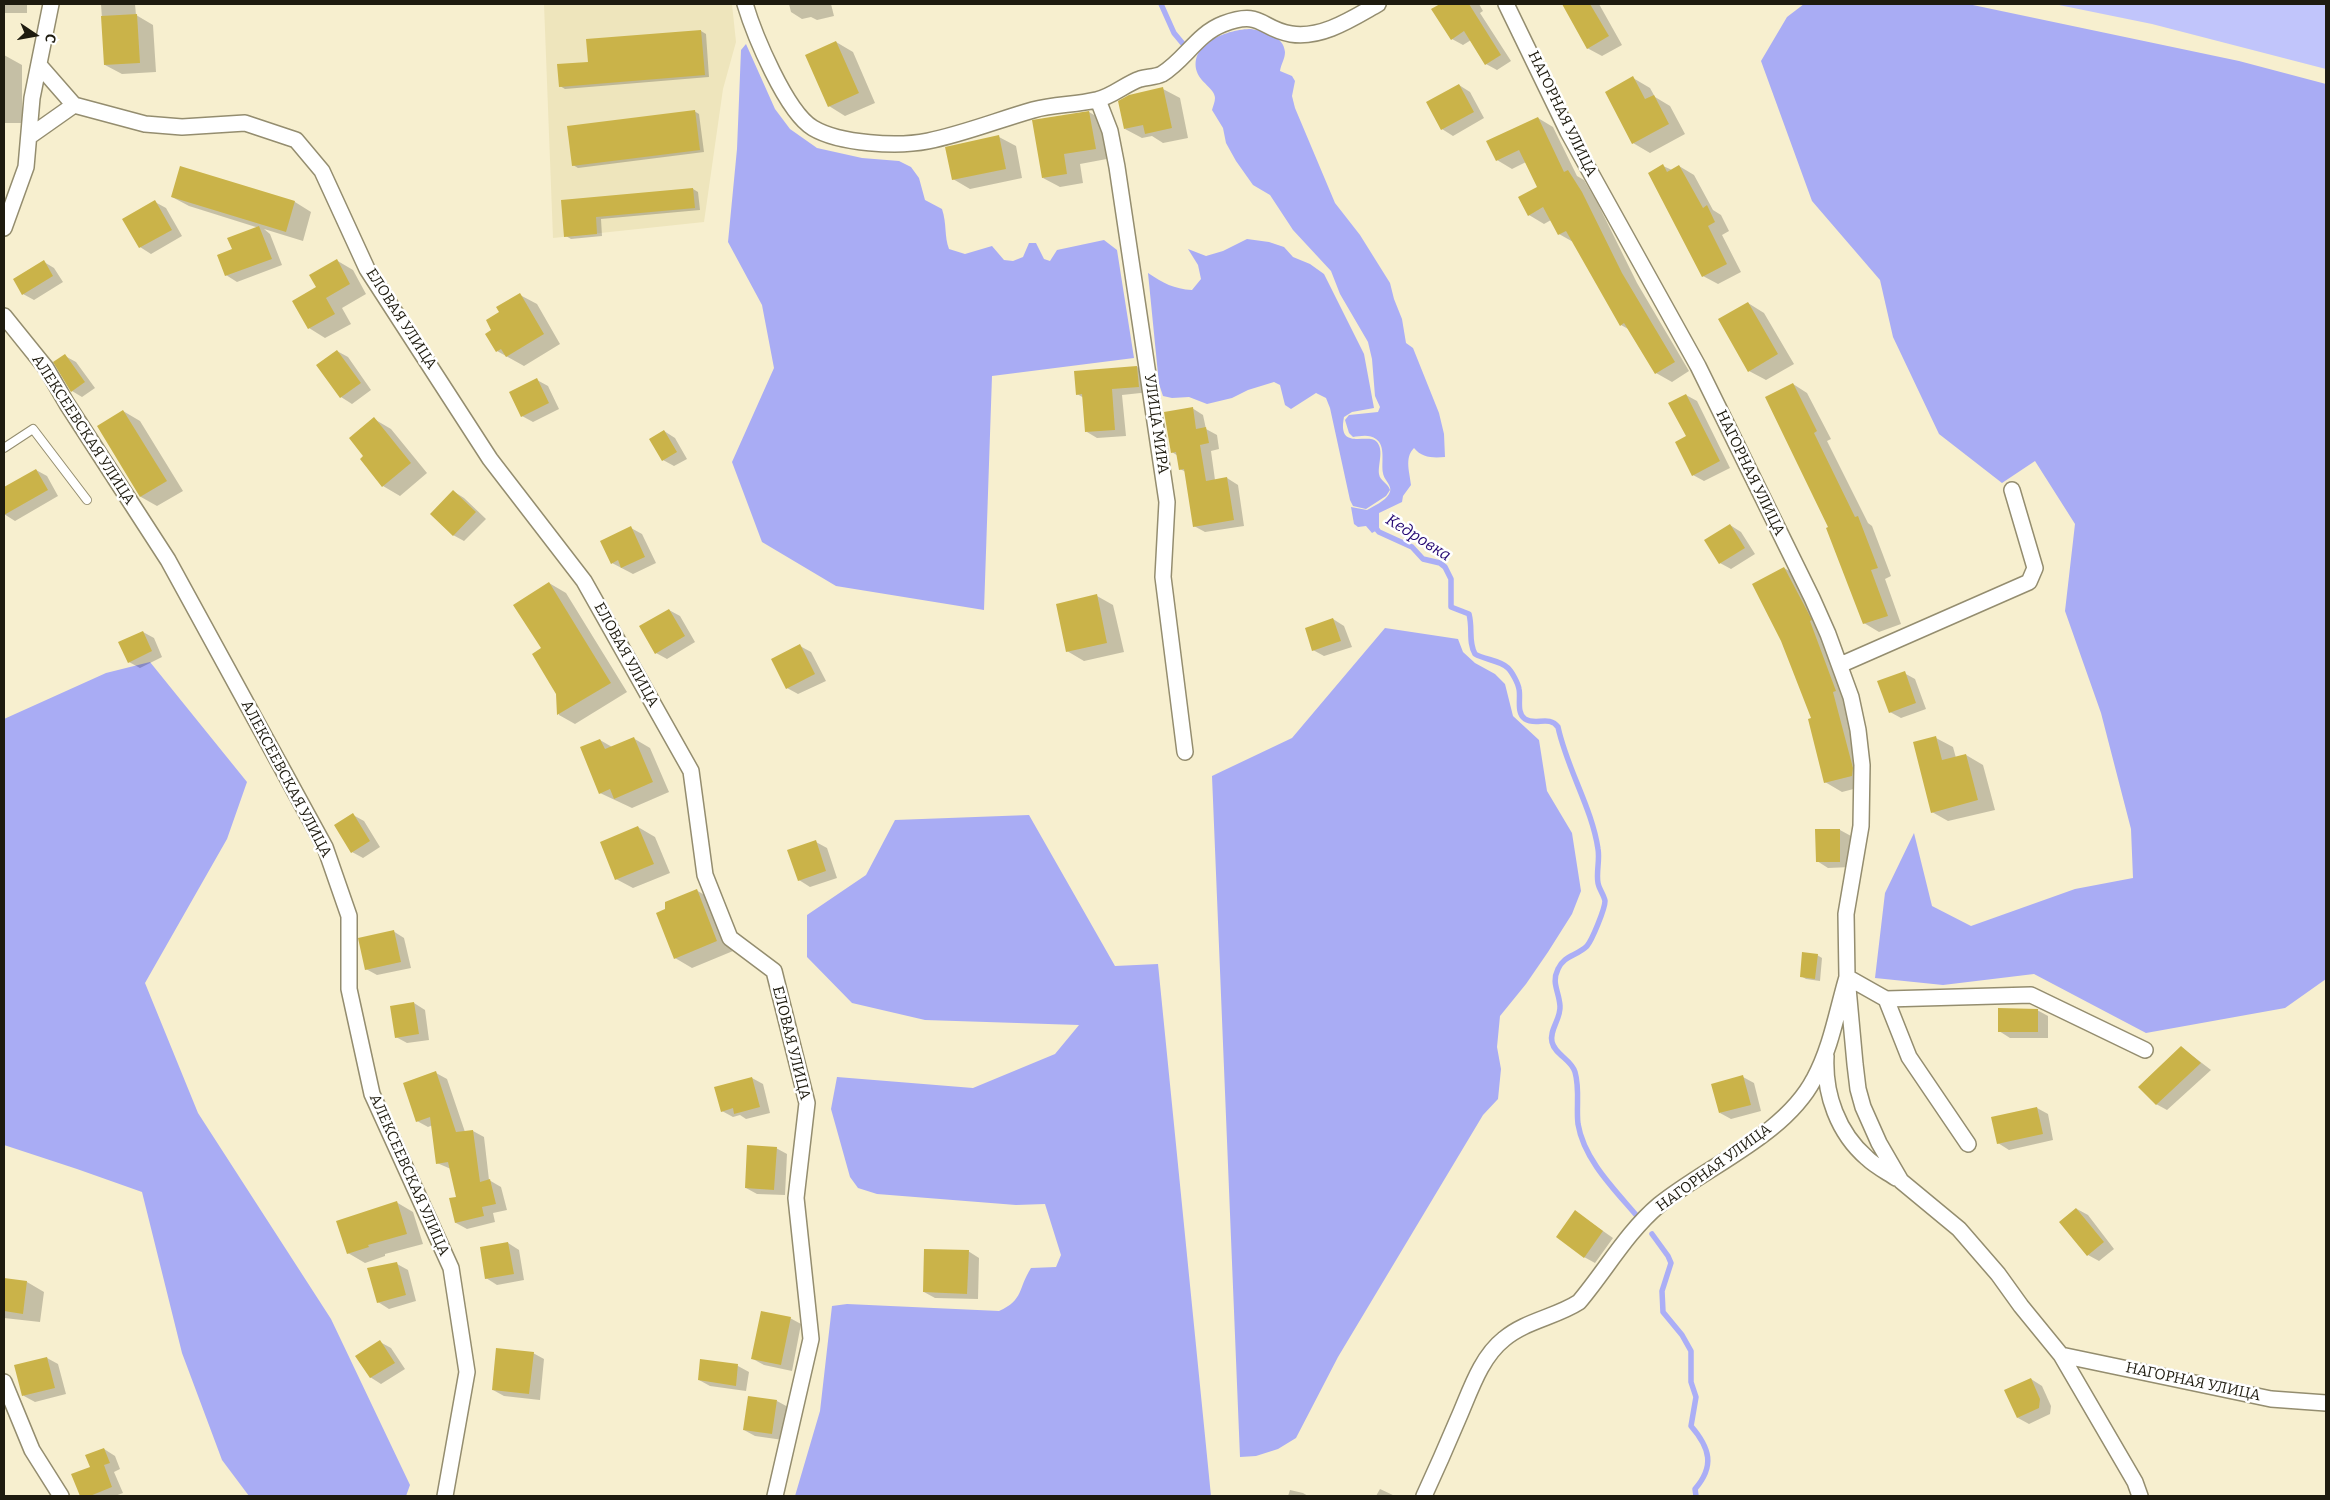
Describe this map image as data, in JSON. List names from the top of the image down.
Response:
{
  "streets": {
    "street": [
      "НАГОРНАЯ УЛИЦА",
      "ЕЛОВАЯ УЛИЦА",
      "УЛИЦА МИРА",
      "АЛЕКСЕЕВСКАЯ УЛИЦА"
    ]
  },
  "water": ["Кедровка"],
  "north": "right"
}
